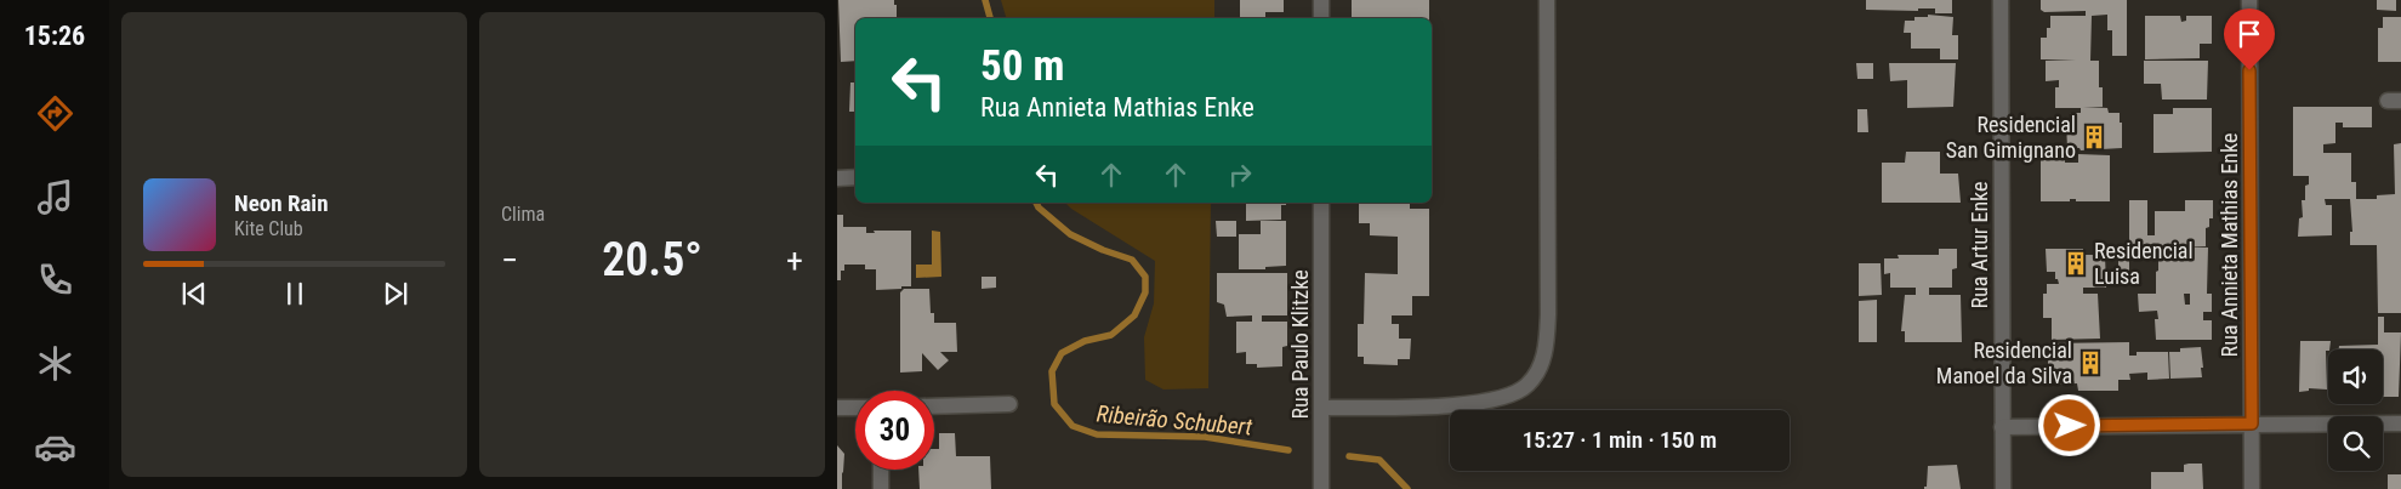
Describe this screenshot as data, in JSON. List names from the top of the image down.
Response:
{
  "streets": {
    "street": ["Rua Artur Enke", "Rua Annieta Mathias Enke", "Rua Paulo Klitzke"]
  },
  "water": ["Ribeirão Schubert"],
  "places": {
    "building": ["Residencial San Gimignano", "Residencial Luisa", "Residencial Manoel da Silva"]
  },
  "page": {
    "tabs": "15:26",
    "tile": "Clima",
    "turn": ["50 m", "Rua Annieta Mathias Enke"],
    "song": ["Neon Rain", "Kite Club"],
    "heat": ["−", "20.5°", "+"],
    "limit": "30",
    "trip": "15:27 · 1 min · 150 m"
  }
}
